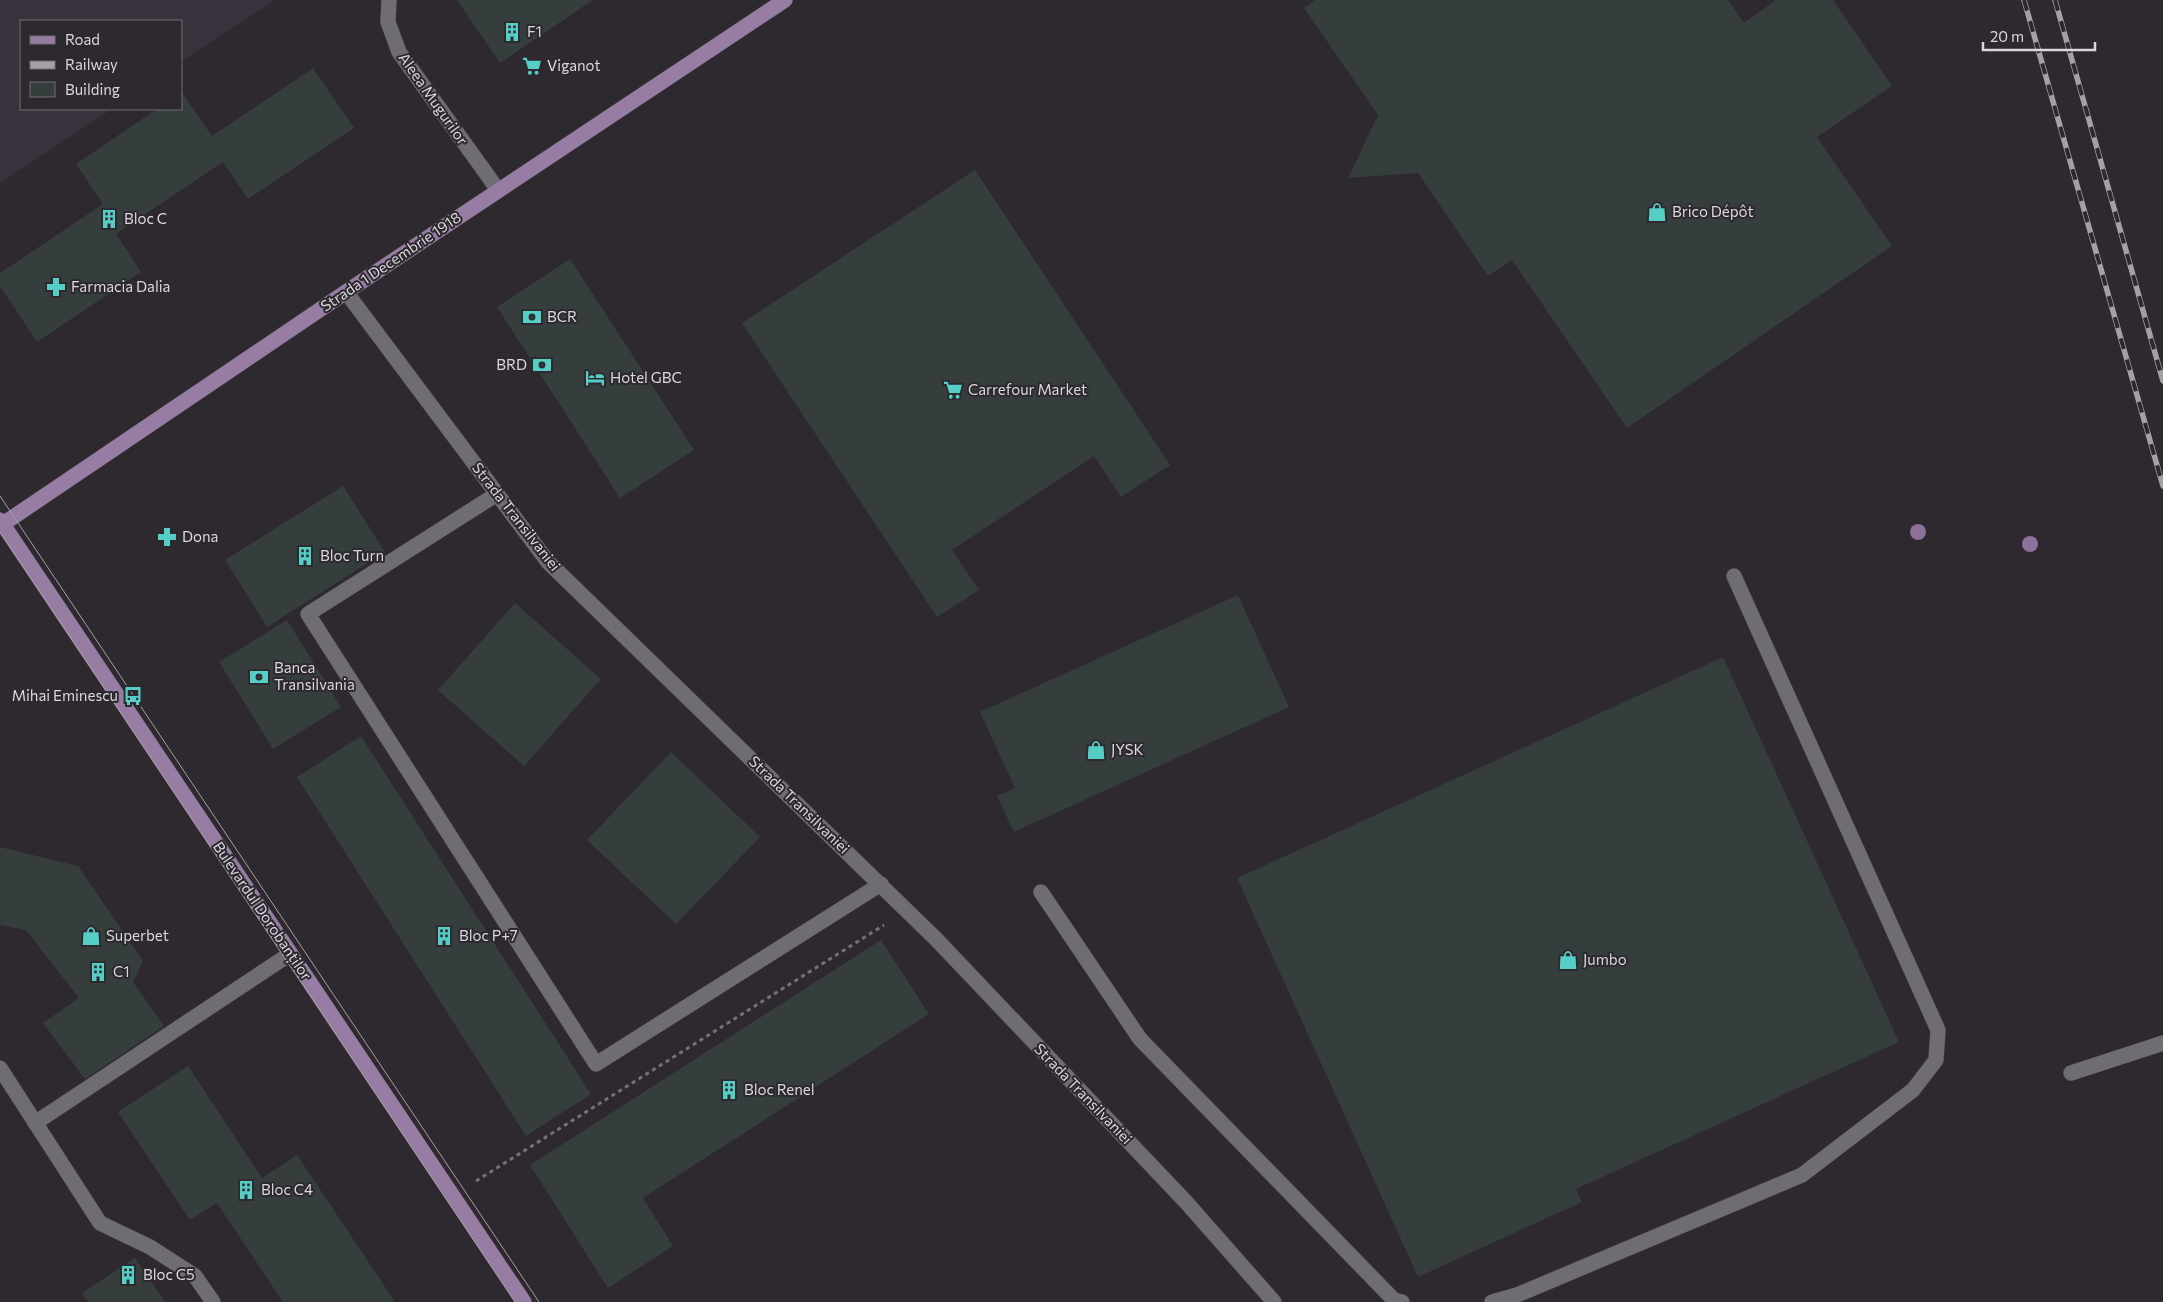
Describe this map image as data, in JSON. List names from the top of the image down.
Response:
{
  "streets": {
    "main road": ["Strada 1 Decembrie 1918", "Bulevardul Dorobanților"],
    "street": ["Aleea Mugurilor", "Strada Transilvaniei"]
  },
  "crossings": [
    ["Aleea Mugurilor", "Strada 1 Decembrie 1918"],
    ["Strada 1 Decembrie 1918", "Strada Transilvaniei"],
    ["Strada 1 Decembrie 1918", "Bulevardul Dorobanților"]
  ],
  "places": {
    "building": [
      "F1",
      "Bloc C",
      "Bloc Turn",
      "Bloc P+7",
      "C1",
      "Bloc Renel",
      "Bloc C4",
      "Bloc C5"
    ],
    "supermarket": ["Viganot", "Carrefour Market"],
    "shop": [
      "Brico Dépôt",
      "JYSK",
      "Superbet",
      "Jumbo"
    ],
    "pharmacy": ["Farmacia Dalia", "Dona"],
    "bank": ["BCR", "BRD", "Banca Transilvania"],
    "hotel": ["Hotel GBC"],
    "bus stop": ["Mihai Eminescu"]
  },
  "legend": ["Road", "Railway", "Building"],
  "scale_bar": "20 m"
}
